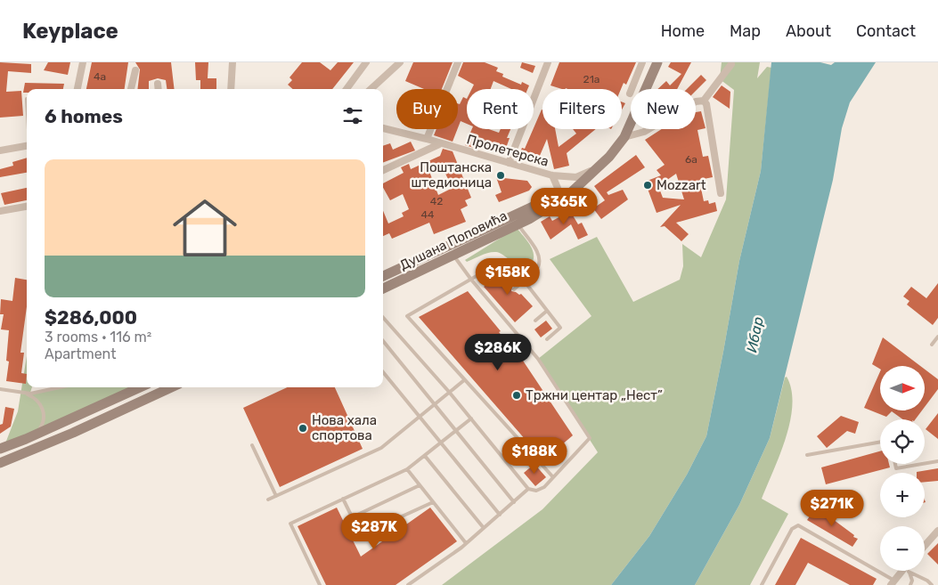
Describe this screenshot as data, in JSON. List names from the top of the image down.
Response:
{
  "streets": {
    "main road": ["Душана Поповића"],
    "street": ["Пролетерска"]
  },
  "crossings": [
    ["Пролетерска", "Душана Поповића"]
  ],
  "water": ["Ибар"],
  "places": [
    "Поштанска штедионица",
    "Mozzart",
    "Тржни центар „Нест”",
    "Нова хала спортова"
  ],
  "house_numbers": [
    "4a",
    "21a",
    "6a",
    "42",
    "44"
  ],
  "north": "right",
  "page": {
    "header": "Keyplace",
    "nav": [
      "Home",
      "Map",
      "About",
      "Contact"
    ],
    "chip": [
      "Buy",
      "Rent",
      "Filters",
      "New"
    ],
    "heading": "6 homes",
    "list": [
      {
        "name": "$286,000",
        "note": "3 rooms · 116 m² · Apartment"
      }
    ],
    "price": [
      "$365K",
      "$158K",
      "$286K",
      "$188K",
      "$271K",
      "$287K"
    ],
    "map_buttons": ["+", "−"]
  }
}
